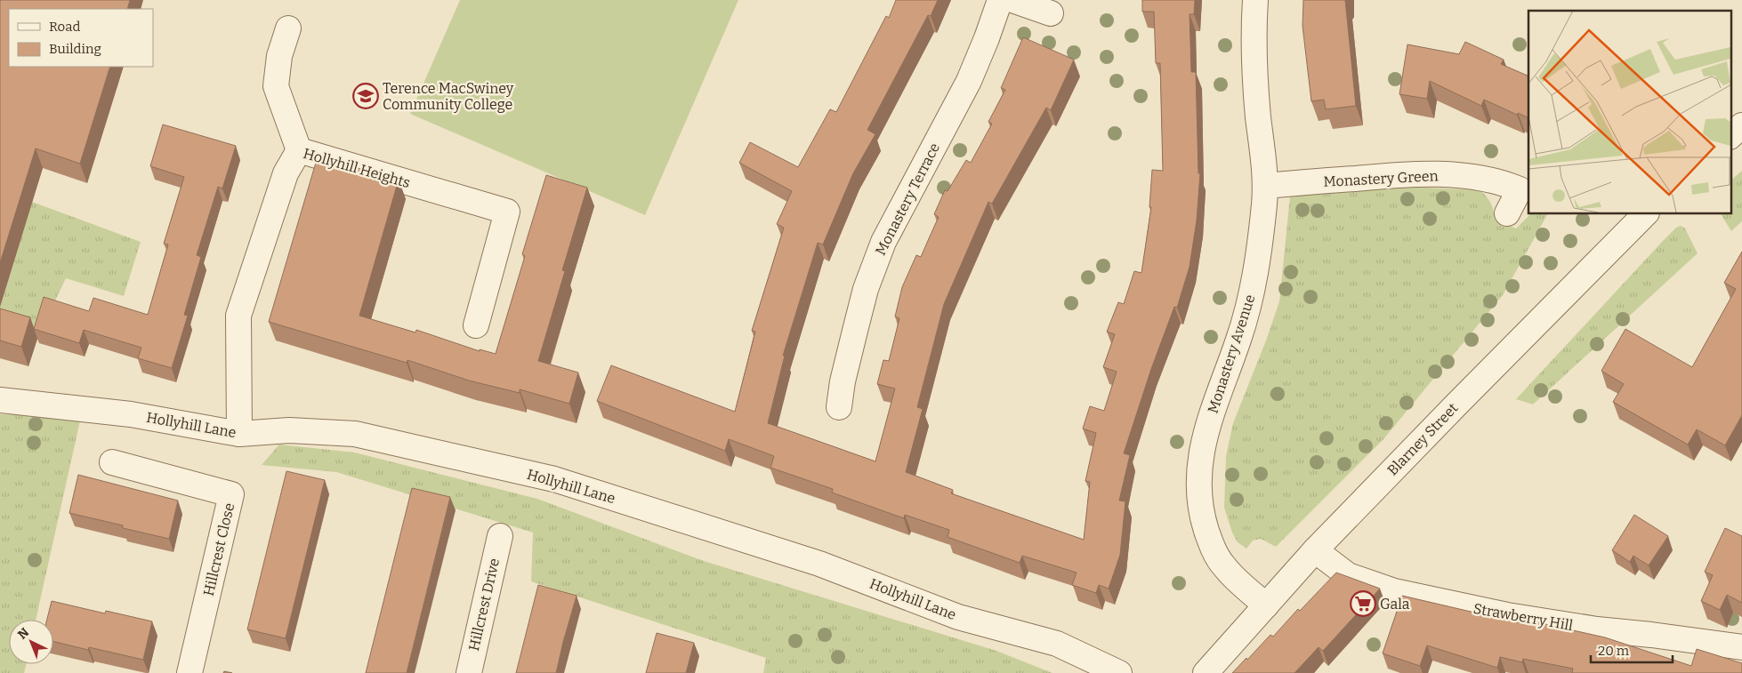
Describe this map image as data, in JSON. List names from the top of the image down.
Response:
{
  "streets": {
    "street": [
      "Hollyhill Heights",
      "Monastery Green",
      "Monastery Terrace",
      "Monastery Avenue",
      "Hollyhill Lane",
      "Blarney Street",
      "Hillcrest Close",
      "Hillcrest Drive",
      "Strawberry Hill"
    ]
  },
  "crossings": [
    ["Hollyhill Heights", "Hollyhill Lane"],
    ["Monastery Green", "Monastery Avenue"],
    ["Monastery Avenue", "Blarney Street"],
    ["Blarney Street", "Strawberry Hill"]
  ],
  "places": {
    "school or university": ["Terence MacSwiney Community College"],
    "supermarket": ["Gala"]
  },
  "legend": ["Road", "Building"],
  "scale_bar": "20 m",
  "north": "top left"
}
